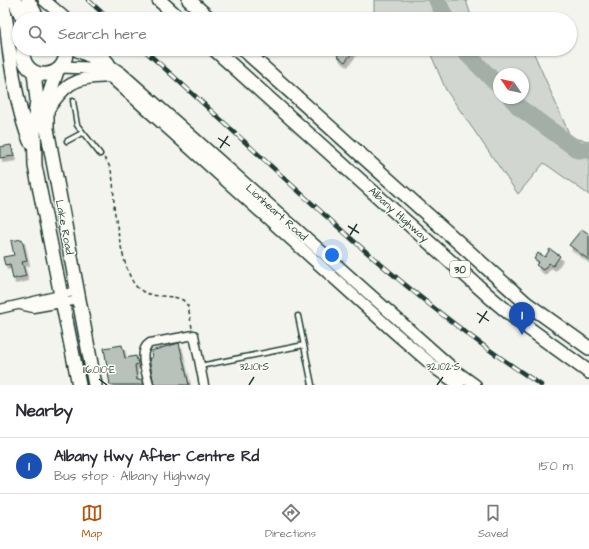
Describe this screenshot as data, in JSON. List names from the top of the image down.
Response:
{
  "streets": {
    "main road": [
      "Lionheart Road",
      "Albany Highway",
      "Lake Road",
      "30"
    ]
  },
  "crossings": [
    ["Lionheart Road", "Lake Road"]
  ],
  "north": "top left",
  "page": {
    "search": "Search here",
    "pins": "1",
    "heading": "Nearby",
    "list": [
      {
        "mark": "1",
        "name": "Albany Hwy After Centre Rd",
        "note": "Bus stop · Albany Highway",
        "value": "150 m"
      }
    ],
    "nav": ["Map", "Directions", "Saved"]
  },
  "coordinates": ["32.101°S", "32.102°S", "116.010°E"]
}
